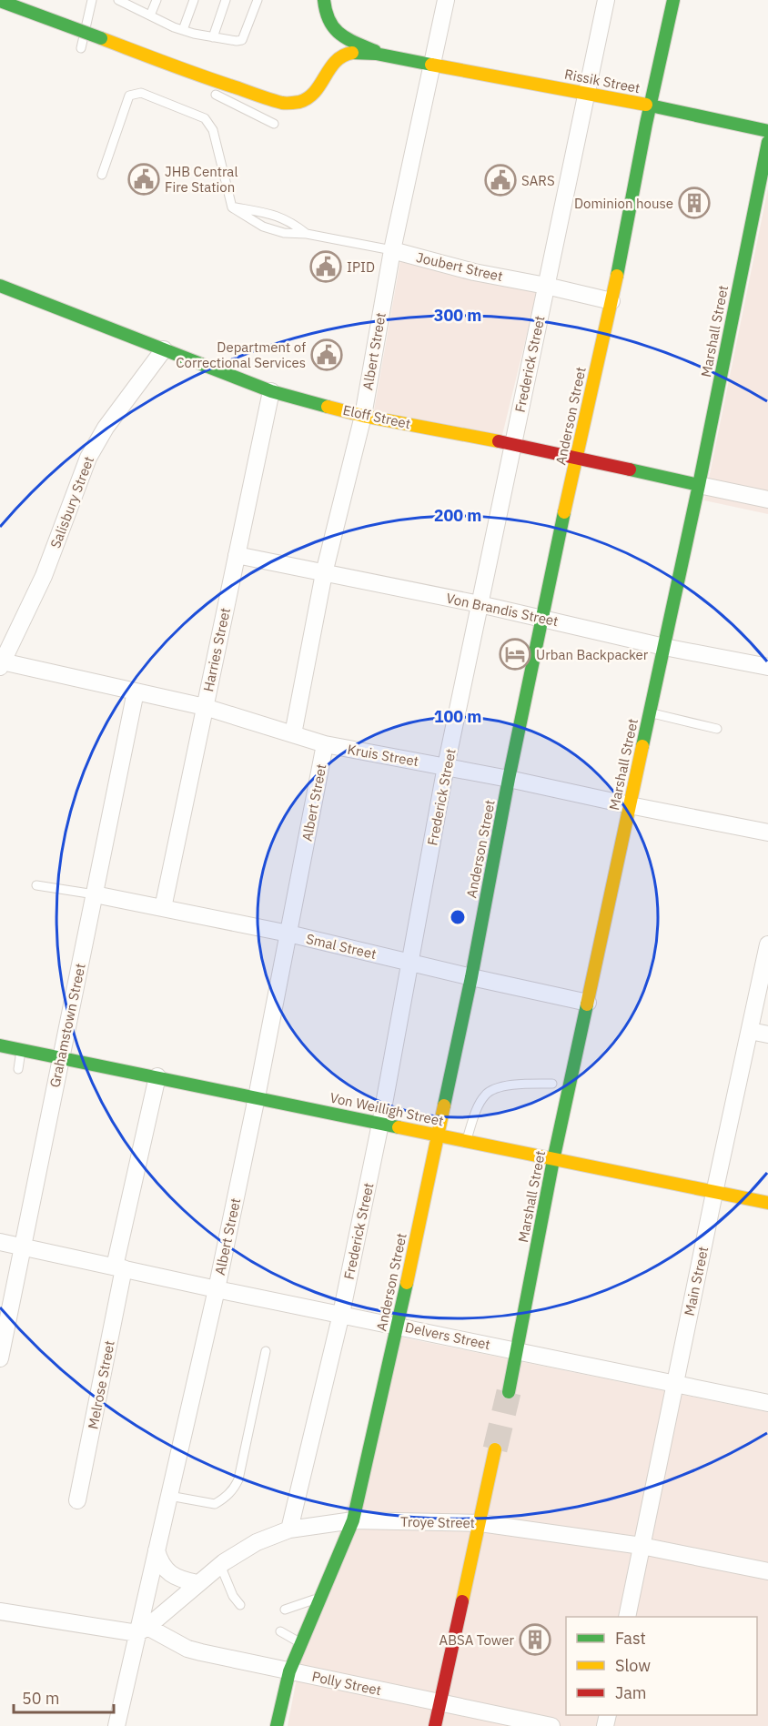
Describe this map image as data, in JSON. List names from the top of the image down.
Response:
{
  "streets": {
    "main road": [
      "Rissik Street",
      "Marshall Street",
      "Anderson Street",
      "Eloff Street",
      "Von Weilligh Street"
    ],
    "street": [
      "Joubert Street",
      "Albert Street",
      "Frederick Street",
      "Salisbury Street",
      "Von Brandis Street",
      "Harries Street",
      "Kruis Street",
      "Smal Street",
      "Grahamstown Street",
      "Main Street",
      "Delvers Street",
      "Melrose Street",
      "Troye Street",
      "Polly Street"
    ]
  },
  "crossings": [
    ["Rissik Street", "Albert Street"],
    ["Rissik Street", "Frederick Street"],
    ["Rissik Street", "Anderson Street"],
    ["Joubert Street", "Albert Street"],
    ["Joubert Street", "Frederick Street"],
    ["Joubert Street", "Anderson Street"],
    ["Marshall Street", "Eloff Street"],
    ["Marshall Street", "Von Brandis Street"],
    ["Marshall Street", "Kruis Street"],
    ["Marshall Street", "Smal Street"],
    ["Marshall Street", "Von Weilligh Street"],
    ["Marshall Street", "Delvers Street"],
    ["Albert Street", "Eloff Street"],
    ["Albert Street", "Von Brandis Street"],
    ["Albert Street", "Kruis Street"],
    ["Albert Street", "Smal Street"],
    ["Albert Street", "Von Weilligh Street"],
    ["Albert Street", "Delvers Street"],
    ["Albert Street", "Troye Street"],
    ["Albert Street", "Polly Street"],
    ["Frederick Street", "Eloff Street"],
    ["Frederick Street", "Von Brandis Street"],
    ["Frederick Street", "Kruis Street"],
    ["Frederick Street", "Smal Street"],
    ["Frederick Street", "Von Weilligh Street"],
    ["Frederick Street", "Delvers Street"],
    ["Frederick Street", "Troye Street"],
    ["Anderson Street", "Eloff Street"],
    ["Anderson Street", "Von Brandis Street"],
    ["Anderson Street", "Kruis Street"],
    ["Anderson Street", "Smal Street"],
    ["Anderson Street", "Von Weilligh Street"],
    ["Anderson Street", "Delvers Street"],
    ["Anderson Street", "Troye Street"],
    ["Anderson Street", "Polly Street"],
    ["Eloff Street", "Salisbury Street"],
    ["Eloff Street", "Harries Street"],
    ["Salisbury Street", "Kruis Street"],
    ["Von Brandis Street", "Harries Street"],
    ["Harries Street", "Kruis Street"],
    ["Harries Street", "Smal Street"],
    ["Kruis Street", "Grahamstown Street"],
    ["Smal Street", "Grahamstown Street"],
    ["Grahamstown Street", "Von Weilligh Street"],
    ["Grahamstown Street", "Delvers Street"],
    ["Von Weilligh Street", "Main Street"],
    ["Von Weilligh Street", "Melrose Street"],
    ["Main Street", "Delvers Street"],
    ["Main Street", "Troye Street"],
    ["Delvers Street", "Melrose Street"],
    ["Troye Street", "Polly Street"]
  ],
  "places": {
    "public building": [
      "JHB Central Fire Station",
      "SARS",
      "IPID",
      "Department of Correctional Services"
    ],
    "building": ["Dominion house", "ABSA Tower"],
    "hotel": ["Urban Backpacker"]
  },
  "legend": ["Fast", "Slow", "Jam"],
  "scale_bar": "50 m",
  "rings": ["300 m", "200 m", "100 m"]
}
